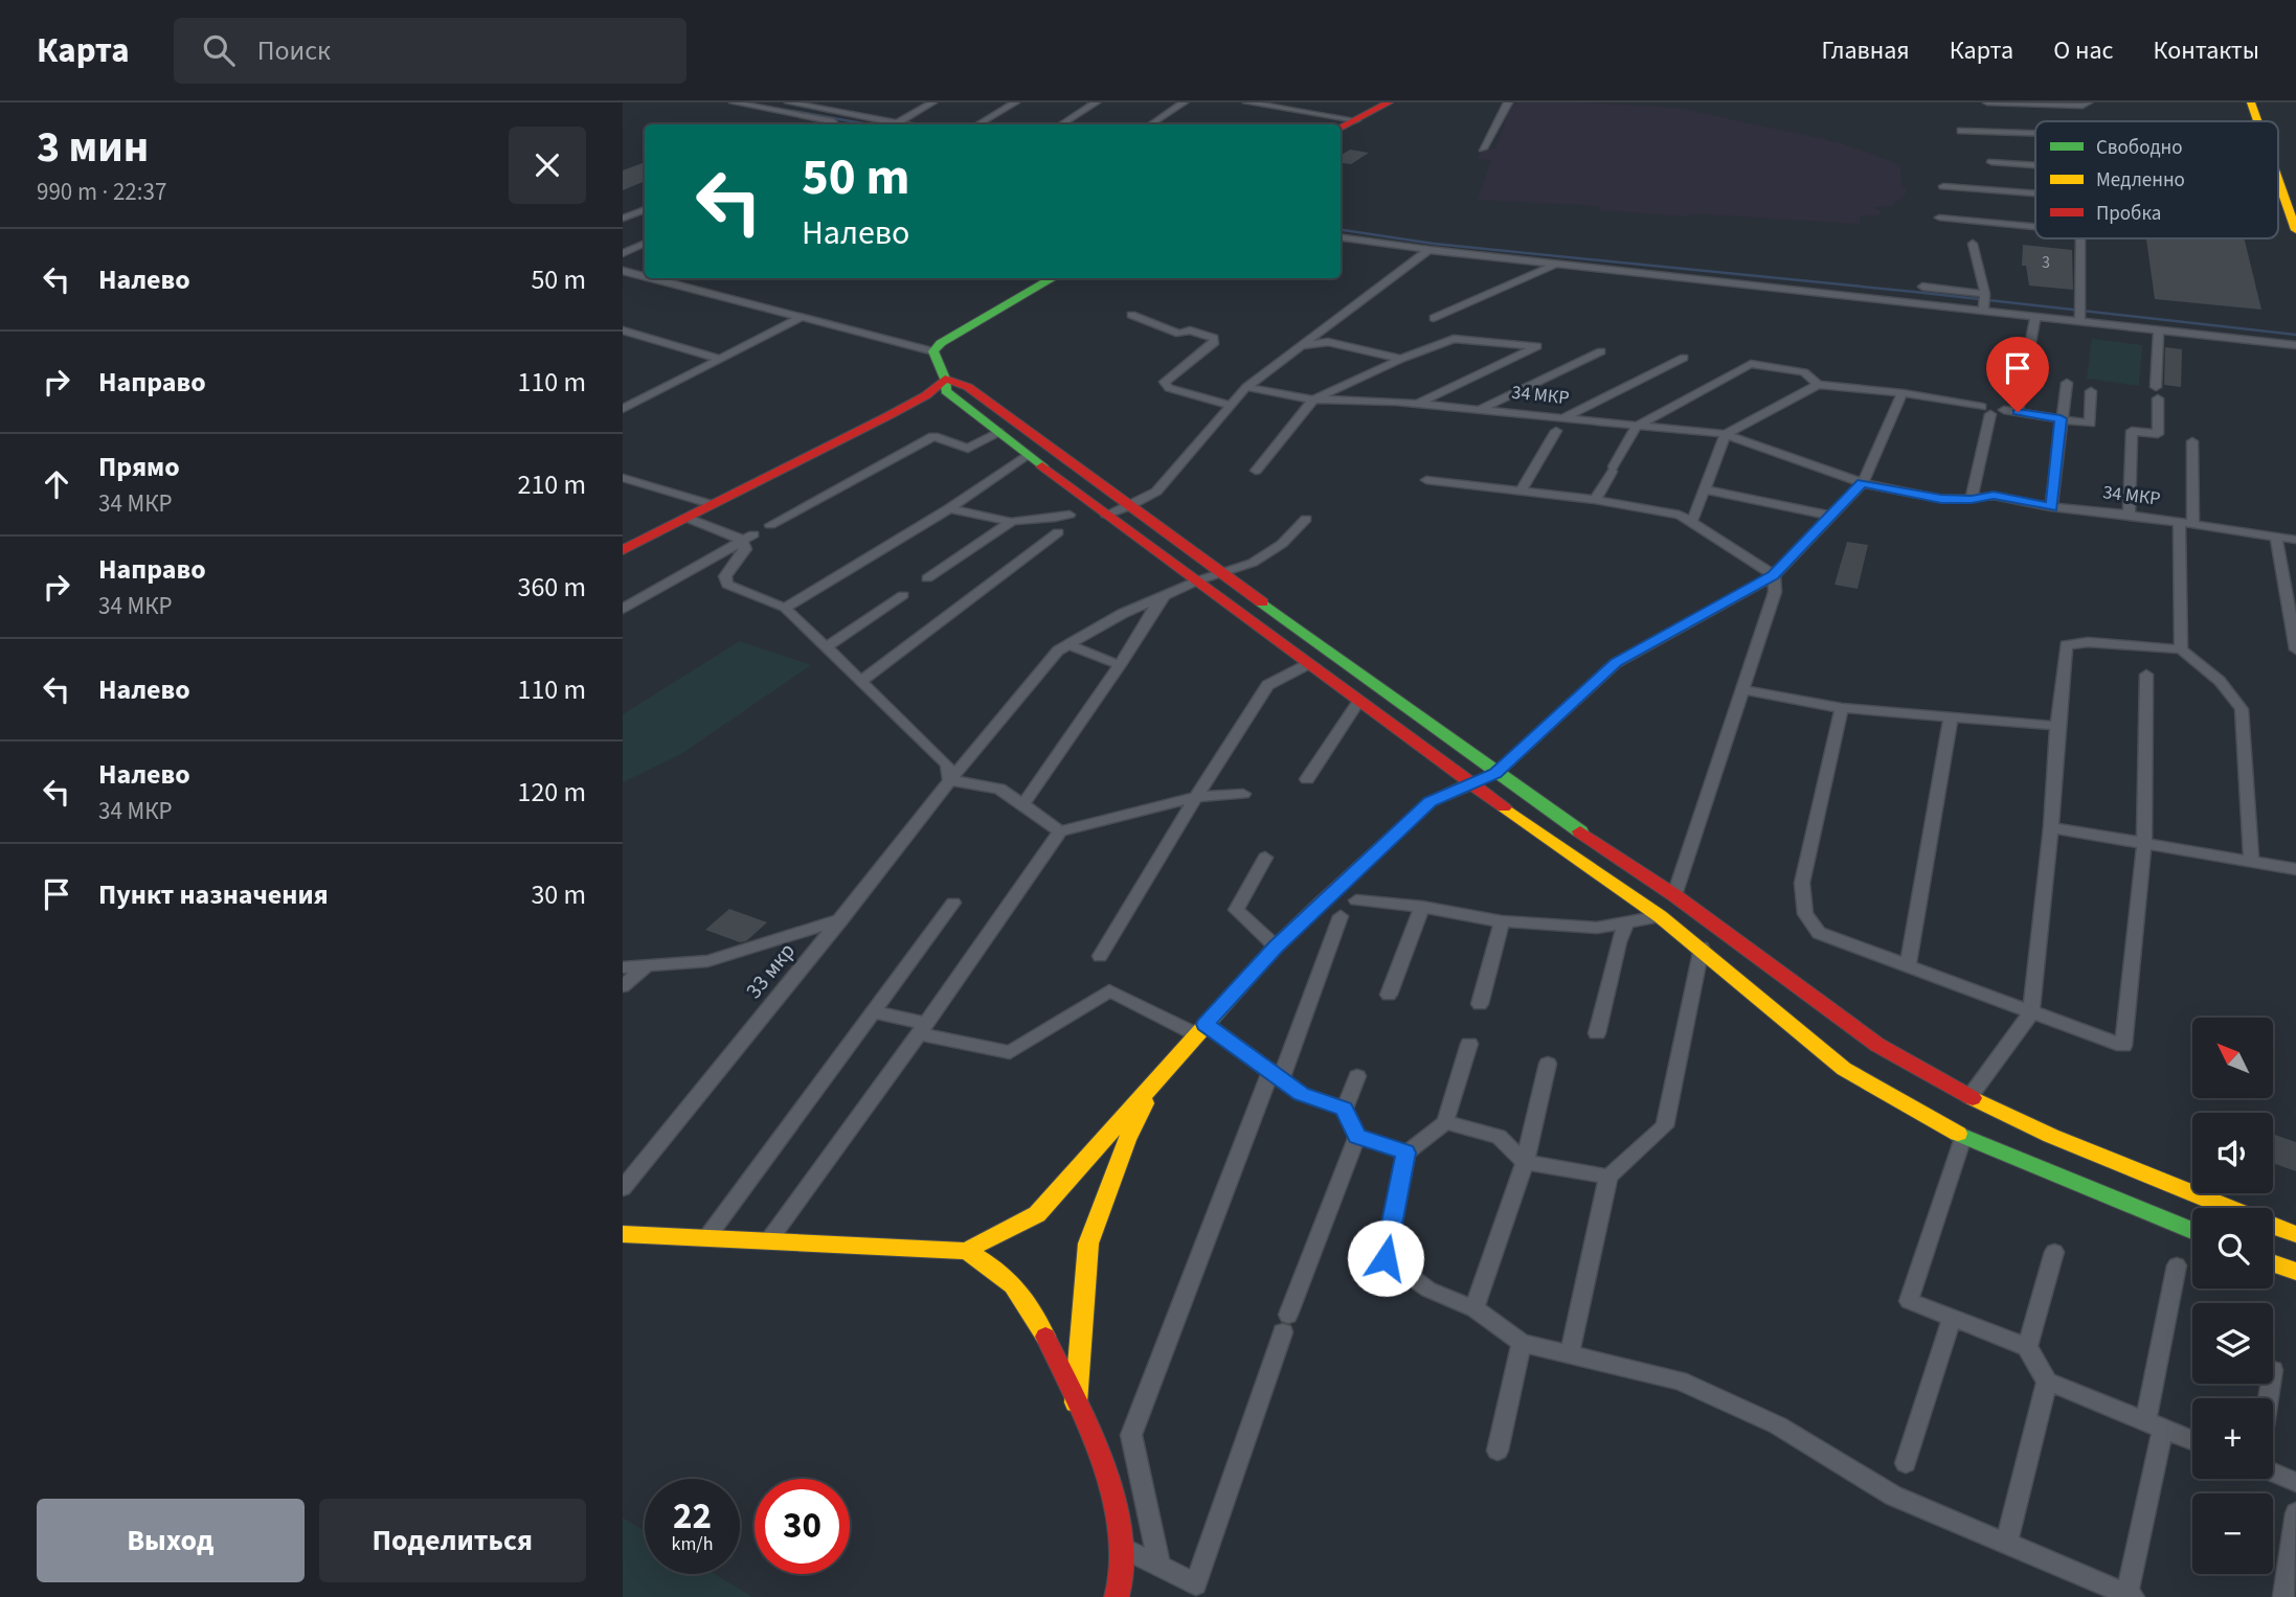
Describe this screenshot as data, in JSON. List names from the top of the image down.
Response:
{
  "streets": {
    "street": ["34 МКР", "33 мкр"]
  },
  "house_numbers": ["3"],
  "legend": ["Свободно", "Медленно", "Пробка"],
  "north": "top left",
  "page": {
    "header": "Карта",
    "search": "Поиск",
    "nav": [
      "Главная",
      "Карта",
      "О нас",
      "Контакты"
    ],
    "heading": ["3 мин", "990 m · 22:37"],
    "turn": ["50 m", "Налево"],
    "list": [
      {
        "name": "Налево",
        "value": "50 m"
      },
      {
        "name": "Направо",
        "value": "110 m"
      },
      {
        "name": "Прямо",
        "note": "34 МКР",
        "value": "210 m"
      },
      {
        "name": "Направо",
        "note": "34 МКР",
        "value": "360 m"
      },
      {
        "name": "Налево",
        "value": "110 m"
      },
      {
        "name": "Налево",
        "note": "34 МКР",
        "value": "120 m"
      },
      {
        "name": "Пункт назначения",
        "value": "30 m"
      }
    ],
    "map_buttons": ["+", "−"],
    "speed": "22 km/h",
    "limit": "30",
    "buttons": ["Выход", "Поделиться"]
  }
}
